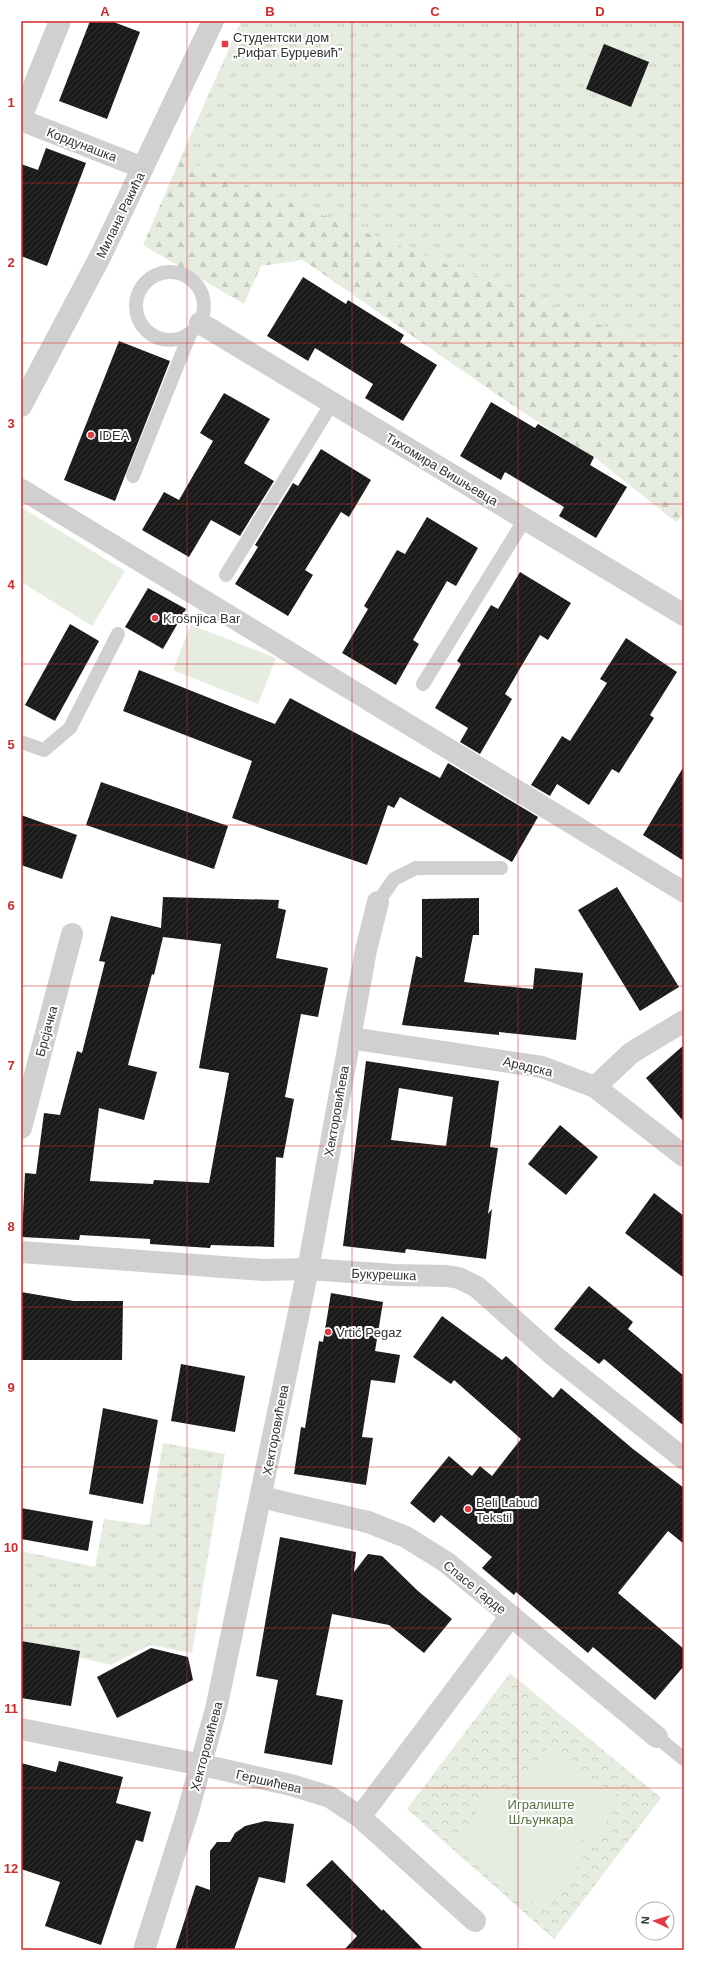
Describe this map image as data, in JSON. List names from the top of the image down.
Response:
{
  "streets": {
    "street": [
      "Кордунашка",
      "Милана Ракића",
      "Тихомира Вишњевца",
      "Брсјачка",
      "Арадска",
      "Хекторовићева",
      "Букурешка",
      "Спасе Гарде",
      "Гершићева"
    ]
  },
  "crossings": [
    ["Кордунашка", "Милана Ракића"],
    ["Арадска", "Хекторовићева"],
    ["Хекторовићева", "Букурешка"],
    ["Хекторовићева", "Спасе Гарде"],
    ["Хекторовићева", "Гершићева"]
  ],
  "parks": ["Игралиште Шљункара"],
  "places": {
    "transit": ["Студентски дом „Рифат Бурџевић”"],
    "other": [
      "IDEA",
      "Krošnjica Bar",
      "Vrtić Pegaz",
      "Beli Labud Tekstil"
    ]
  },
  "north": "left",
  "grid": {
    "columns": [
      "A",
      "B",
      "C",
      "D"
    ],
    "rows": [
      "1",
      "2",
      "3",
      "4",
      "5",
      "6",
      "7",
      "8",
      "9",
      "10",
      "11",
      "12"
    ]
  }
}
